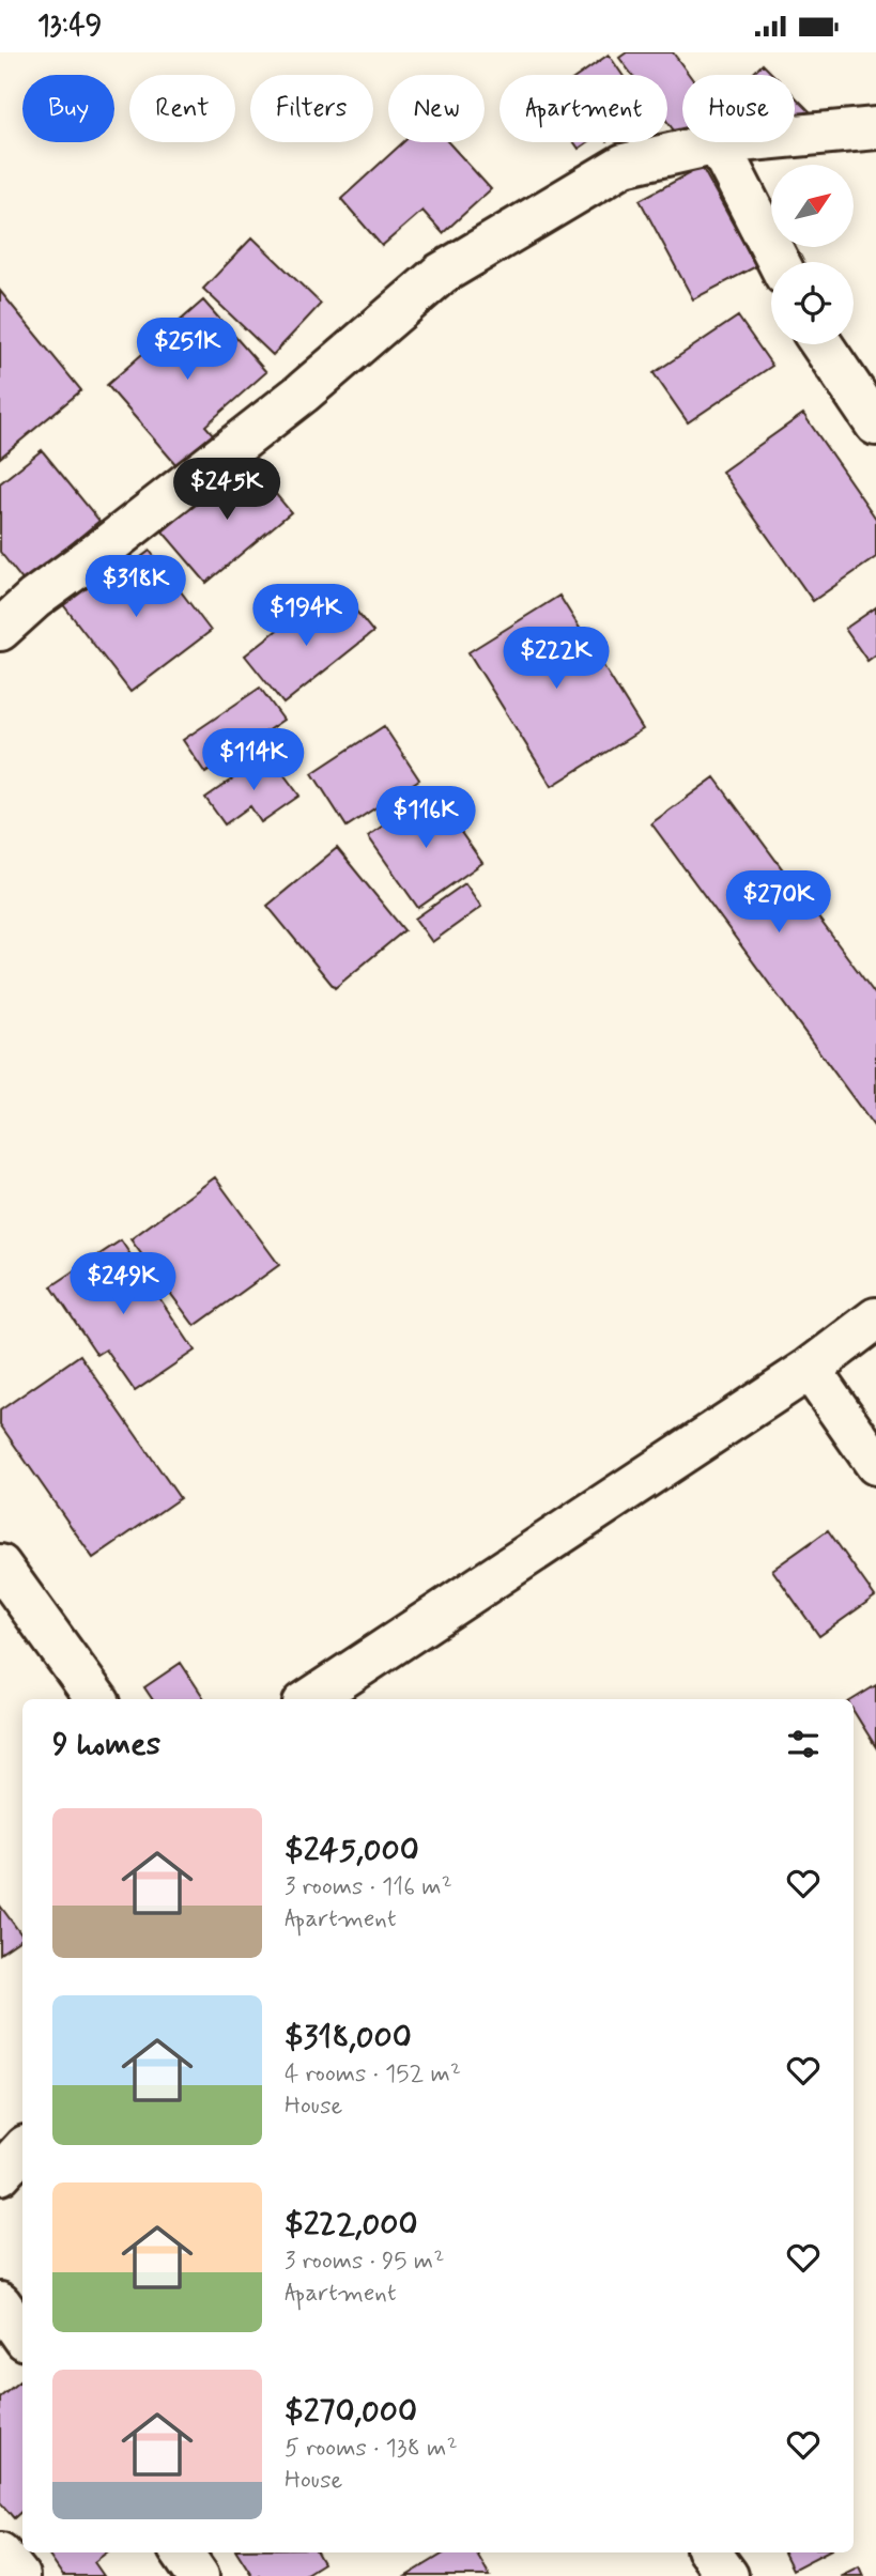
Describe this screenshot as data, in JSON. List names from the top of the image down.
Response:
{
  "north": "top right",
  "page": {
    "status": "13:49",
    "chip": [
      "Buy",
      "Rent",
      "Filters",
      "New",
      "Apartment",
      "House"
    ],
    "price": [
      "$251K",
      "$245K",
      "$318K",
      "$194K",
      "$222K",
      "$114K",
      "$116K",
      "$270K",
      "$249K"
    ],
    "heading": "9 homes",
    "list": [
      {
        "name": "$245,000",
        "note": "3 rooms · 116 m² · Apartment"
      },
      {
        "name": "$318,000",
        "note": "4 rooms · 152 m² · House"
      },
      {
        "name": "$222,000",
        "note": "3 rooms · 95 m² · Apartment"
      },
      {
        "name": "$270,000",
        "note": "5 rooms · 138 m² · House"
      }
    ]
  }
}
